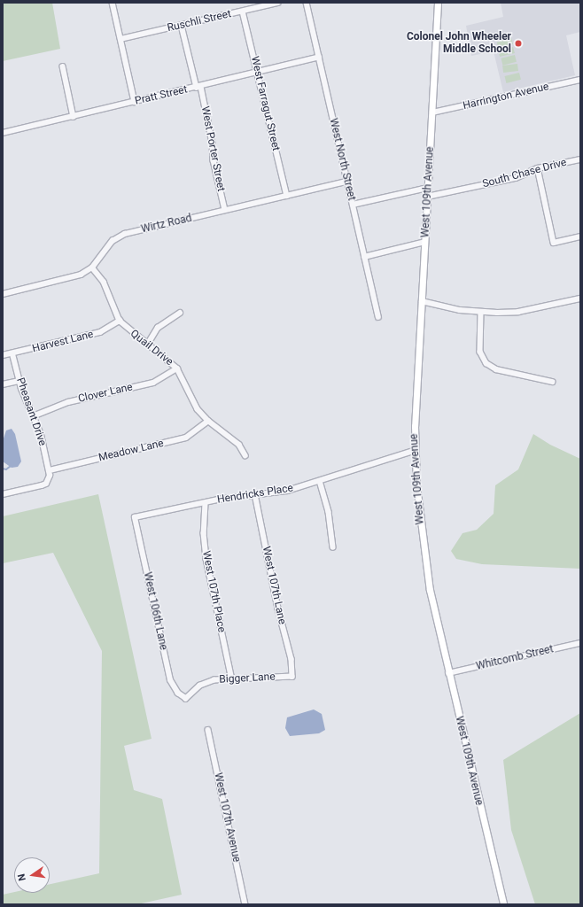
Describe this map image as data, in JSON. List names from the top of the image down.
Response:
{
  "streets": {
    "main road": ["West 109th Avenue"],
    "street": [
      "Ruschli Street",
      "Pratt Street",
      "Harrington Avenue",
      "West Farragut Street",
      "West Porter Street",
      "West North Street",
      "South Chase Drive",
      "Wirtz Road",
      "Harvest Lane",
      "Quail Drive",
      "Clover Lane",
      "Pheasant Drive",
      "Meadow Lane",
      "Hendricks Place",
      "West 107th Lane",
      "West 107th Place",
      "West 106th Lane",
      "Whitcomb Street",
      "Bigger Lane",
      "West 107th Avenue"
    ]
  },
  "crossings": [
    ["Ruschli Street", "West Farragut Street"],
    ["Ruschli Street", "West Porter Street"],
    ["Pratt Street", "West Farragut Street"],
    ["Pratt Street", "West Porter Street"],
    ["Pratt Street", "West North Street"],
    ["Harrington Avenue", "West 109th Avenue"],
    ["West Farragut Street", "Wirtz Road"],
    ["West Porter Street", "Wirtz Road"],
    ["West North Street", "Wirtz Road"],
    ["South Chase Drive", "West 109th Avenue"],
    ["West 109th Avenue", "Hendricks Place"],
    ["West 109th Avenue", "Whitcomb Street"],
    ["Wirtz Road", "Quail Drive"],
    ["Harvest Lane", "Quail Drive"],
    ["Harvest Lane", "Pheasant Drive"],
    ["Quail Drive", "Clover Lane"],
    ["Quail Drive", "Meadow Lane"],
    ["Clover Lane", "Pheasant Drive"],
    ["Pheasant Drive", "Meadow Lane"],
    ["Hendricks Place", "West 107th Lane"],
    ["Hendricks Place", "West 107th Place"],
    ["Hendricks Place", "West 106th Lane"],
    ["West 107th Lane", "Bigger Lane"],
    ["West 107th Place", "Bigger Lane"],
    ["West 106th Lane", "Bigger Lane"]
  ],
  "places": ["Colonel John Wheeler Middle School"],
  "north": "left"
}
